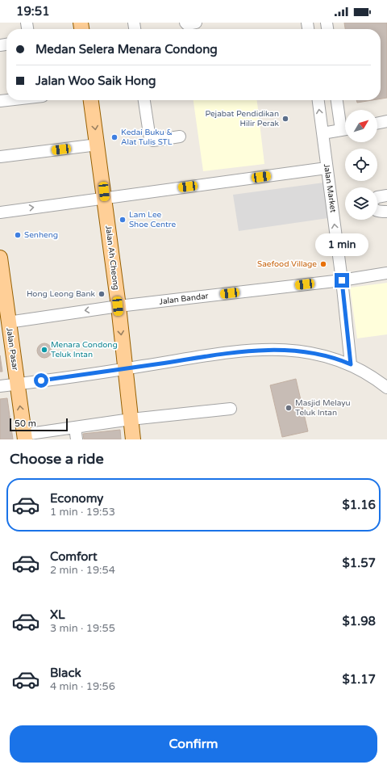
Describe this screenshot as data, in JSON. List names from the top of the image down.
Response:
{
  "streets": {
    "main road": ["Jalan Ah Cheong", "Jalan Pasar"],
    "street": ["Jalan Market", "Jalan Bandar"]
  },
  "crossings": [
    ["Jalan Market", "Jalan Bandar"],
    ["Jalan Ah Cheong", "Jalan Bandar"],
    ["Jalan Bandar", "Jalan Pasar"]
  ],
  "one_way": ["Jalan Market"],
  "places": [
    "Pejabat Pendidikan Hilir Perak",
    "Kedai Buku & Alat Tulis STL",
    "Lam Lee Shoe Centre",
    "Senheng",
    "Saefood Village",
    "Hong Leong Bank",
    "Menara Condong Teluk Intan",
    "Masjid Melayu Teluk Intan"
  ],
  "scale_bar": "50 m",
  "north": "top right",
  "page": {
    "status": "19:51",
    "banner": ["Medan Selera Menara Condong", "Jalan Woo Saik Hong"],
    "bubble": "1 min",
    "scale": "50 m",
    "heading": "Choose a ride",
    "list": [
      {
        "name": "Economy",
        "note": "1 min · 19:53",
        "value": "$1.16"
      },
      {
        "name": "Comfort",
        "note": "2 min · 19:54",
        "value": "$1.57"
      },
      {
        "name": "XL",
        "note": "3 min · 19:55",
        "value": "$1.98"
      },
      {
        "name": "Black",
        "note": "4 min · 19:56",
        "value": "$1.17"
      }
    ],
    "buttons": "Confirm"
  }
}
